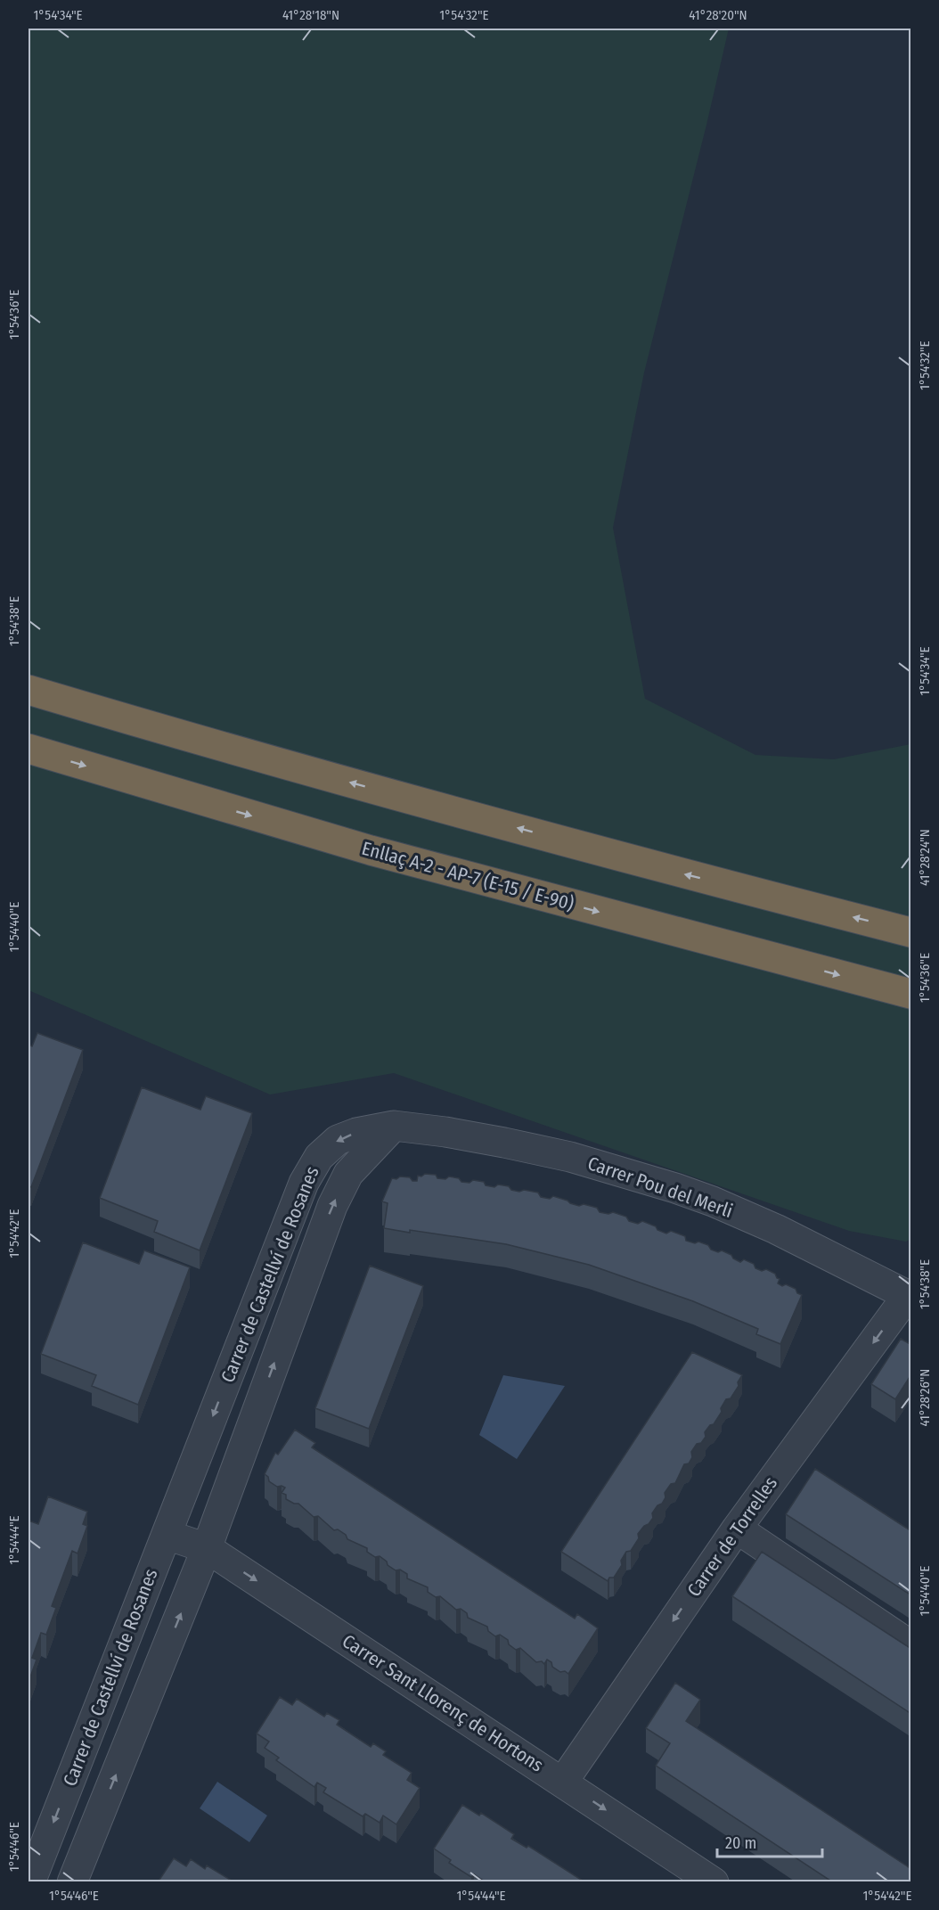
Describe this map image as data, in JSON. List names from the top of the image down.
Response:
{
  "streets": {
    "highway": ["Enllaç A-2 - AP-7 (E-15 / E-90)"],
    "street": [
      "Carrer Pou del Merli",
      "Carrer de Castellví de Rosanes",
      "Carrer de Torrelles",
      "Carrer Sant Llorenç de Hortons"
    ]
  },
  "crossings": [
    ["Carrer Pou del Merli", "Carrer de Castellví de Rosanes"],
    ["Carrer Pou del Merli", "Carrer de Torrelles"],
    ["Carrer de Castellví de Rosanes", "Carrer Sant Llorenç de Hortons"],
    ["Carrer de Torrelles", "Carrer Sant Llorenç de Hortons"]
  ],
  "one_way": ["Carrer de Torrelles", "Carrer Sant Llorenç de Hortons"],
  "scale_bar": "20 m",
  "coordinates": [
    "1°54'34\"E",
    "41°28'18\"N",
    "1°54'32\"E",
    "41°28'20\"N",
    "1°54'36\"E",
    "1°54'38\"E",
    "41°28'24\"N",
    "1°54'40\"E",
    "1°54'42\"E",
    "41°28'26\"N",
    "1°54'44\"E",
    "1°54'46\"E"
  ]
}
